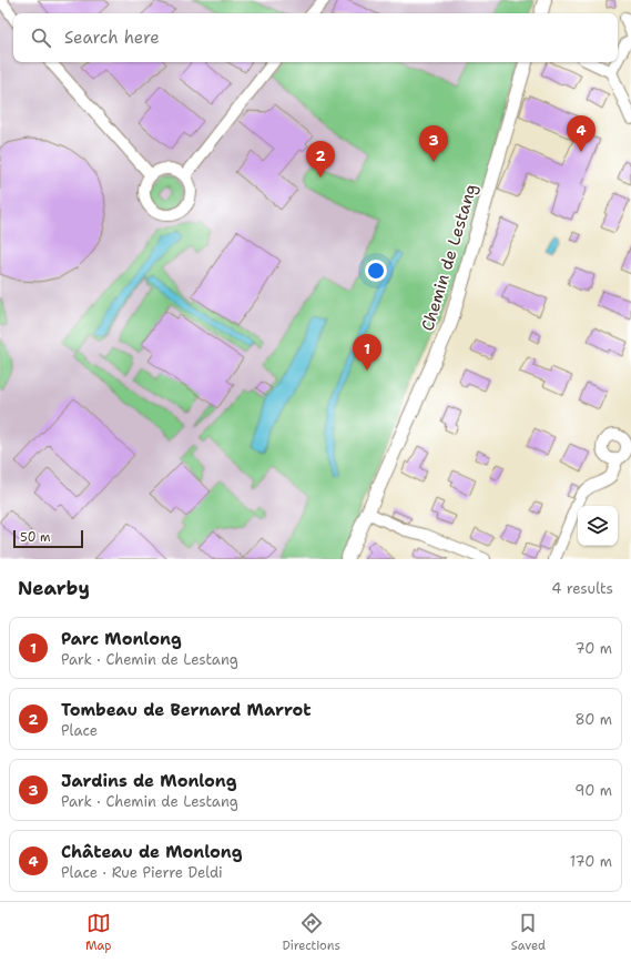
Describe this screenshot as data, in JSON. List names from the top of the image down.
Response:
{
  "streets": {
    "street": ["Chemin de Lestang"]
  },
  "scale_bar": "50 m",
  "page": {
    "search": "Search here",
    "pins": [
      "4",
      "3",
      "2",
      "1"
    ],
    "scale": "50 m",
    "heading": ["Nearby", "4 results"],
    "list": [
      {
        "mark": "1",
        "name": "Parc Monlong",
        "note": "Park · Chemin de Lestang",
        "value": "70 m"
      },
      {
        "mark": "2",
        "name": "Tombeau de Bernard Marrot",
        "note": "Place",
        "value": "80 m"
      },
      {
        "mark": "3",
        "name": "Jardins de Monlong",
        "note": "Park · Chemin de Lestang",
        "value": "90 m"
      },
      {
        "mark": "4",
        "name": "Château de Monlong",
        "note": "Place · Rue Pierre Deldi",
        "value": "170 m"
      }
    ],
    "nav": ["Map", "Directions", "Saved"]
  }
}
